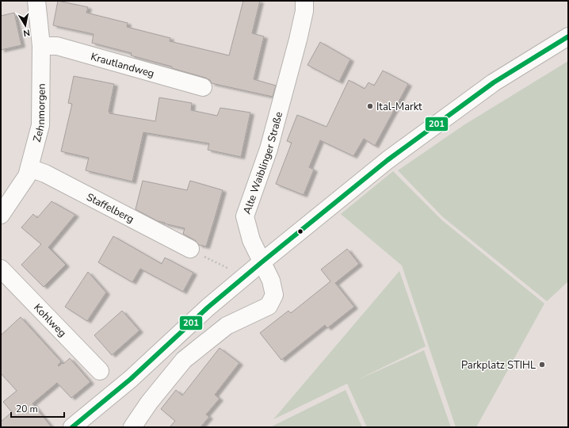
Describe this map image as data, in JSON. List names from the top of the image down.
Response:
{
  "streets": {
    "street": [
      "Krautlandweg",
      "Zehnmorgen",
      "Alte Waiblinger Straße",
      "Staffelberg",
      "Kohlweg"
    ]
  },
  "crossings": [
    ["Krautlandweg", "Zehnmorgen"],
    ["Zehnmorgen", "Staffelberg"]
  ],
  "places": ["Ital-Markt", "Parkplatz STIHL"],
  "lines": ["transit line 201"],
  "scale_bar": "20 m",
  "north": "bottom"
}
